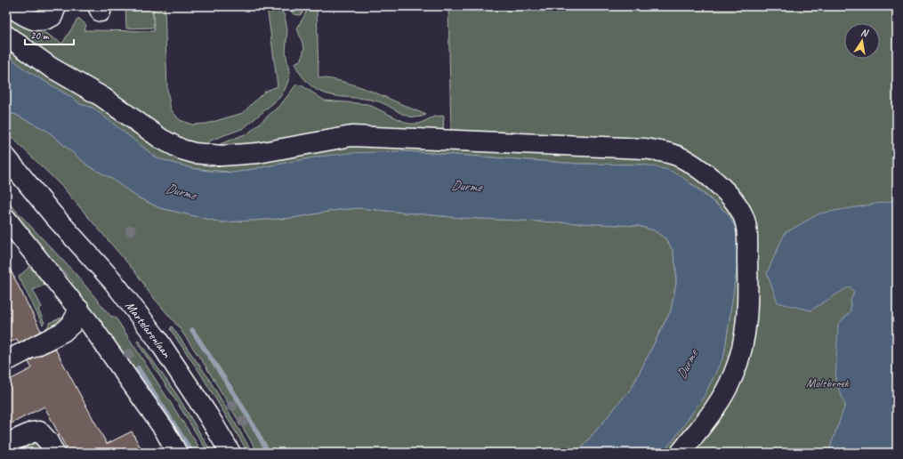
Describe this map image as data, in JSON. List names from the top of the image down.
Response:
{
  "streets": {
    "main road": ["Martelarenlaan"]
  },
  "water": ["Durme"],
  "parks": ["Molsbroek"],
  "scale_bar": "20 m",
  "north": "top"
}
